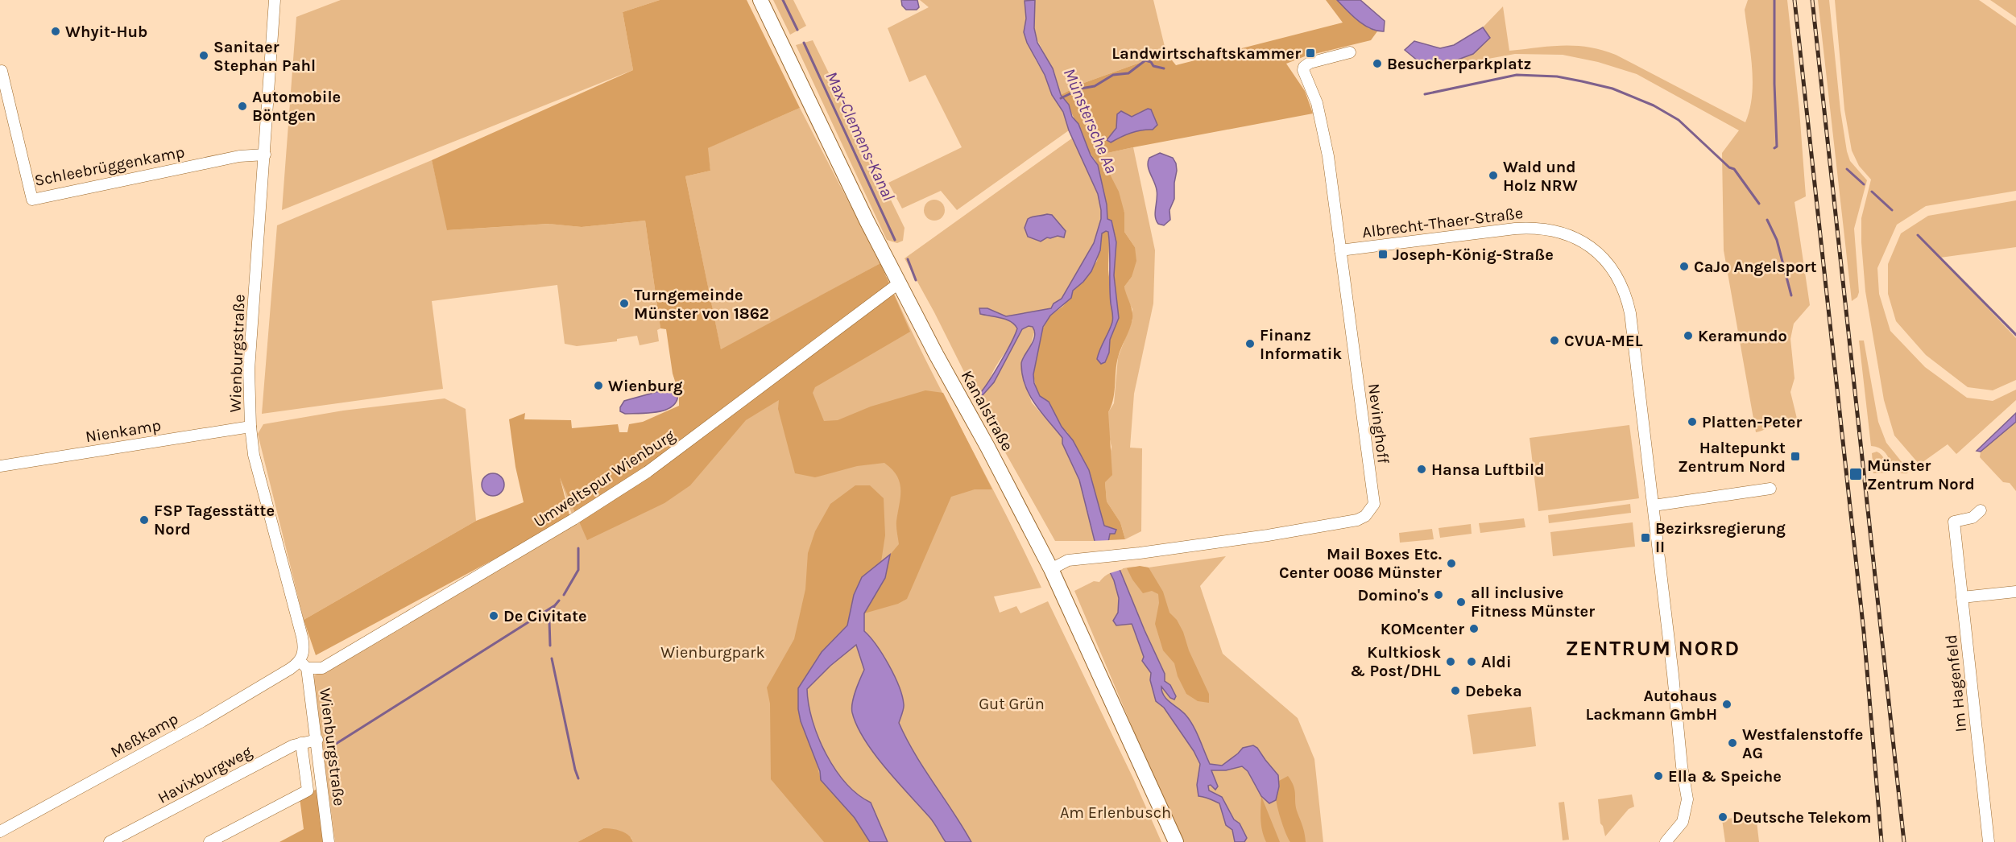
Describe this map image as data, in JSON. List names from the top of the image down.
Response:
{
  "streets": {
    "main road": ["Kanalstraße"],
    "street": [
      "Schleebrüggenkamp",
      "Albrecht-Thaer-Straße",
      "Wienburgstraße",
      "Nevinghoff",
      "Nienkamp",
      "Umweltspur Wienburg",
      "Im Hagenfeld",
      "Meßkamp",
      "Havixburgweg"
    ]
  },
  "crossings": [
    ["Schleebrüggenkamp", "Wienburgstraße"],
    ["Albrecht-Thaer-Straße", "Nevinghoff"],
    ["Wienburgstraße", "Nienkamp"],
    ["Wienburgstraße", "Umweltspur Wienburg"],
    ["Wienburgstraße", "Meßkamp"],
    ["Wienburgstraße", "Havixburgweg"],
    ["Kanalstraße", "Nevinghoff"],
    ["Kanalstraße", "Umweltspur Wienburg"],
    ["Umweltspur Wienburg", "Meßkamp"]
  ],
  "districts": ["ZENTRUM NORD"],
  "water": ["Münstersche Aa", "Max-Clemens-Kanal"],
  "parks": ["Wienburgpark", "Gut Grün", "Am Erlenbusch"],
  "places": {
    "other": [
      "Whyit-Hub",
      "Sanitaer Stephan Pahl",
      "Besucherparkplatz",
      "Automobile Böntgen",
      "Wald und Holz NRW",
      "CaJo Angelsport",
      "Turngemeinde Münster von 1862",
      "Keramundo",
      "CVUA-MEL",
      "Finanz Informatik",
      "Wienburg",
      "Platten-Peter",
      "Hansa Luftbild",
      "FSP Tagesstätte Nord",
      "Mail Boxes Etc. Center 0086 Münster",
      "Domino's",
      "all inclusive Fitness Münster",
      "De Civitate",
      "KOMcenter",
      "Kultkiosk & Post/DHL",
      "Aldi",
      "Debeka",
      "Autohaus Lackmann GmbH",
      "Westfalenstoffe AG",
      "Ella & Speiche",
      "Deutsche Telekom"
    ],
    "transit": [
      "Landwirtschaftskammer",
      "Joseph-König-Straße",
      "Haltepunkt Zentrum Nord",
      "Münster Zentrum Nord",
      "Bezirksregierung II"
    ]
  }
}
